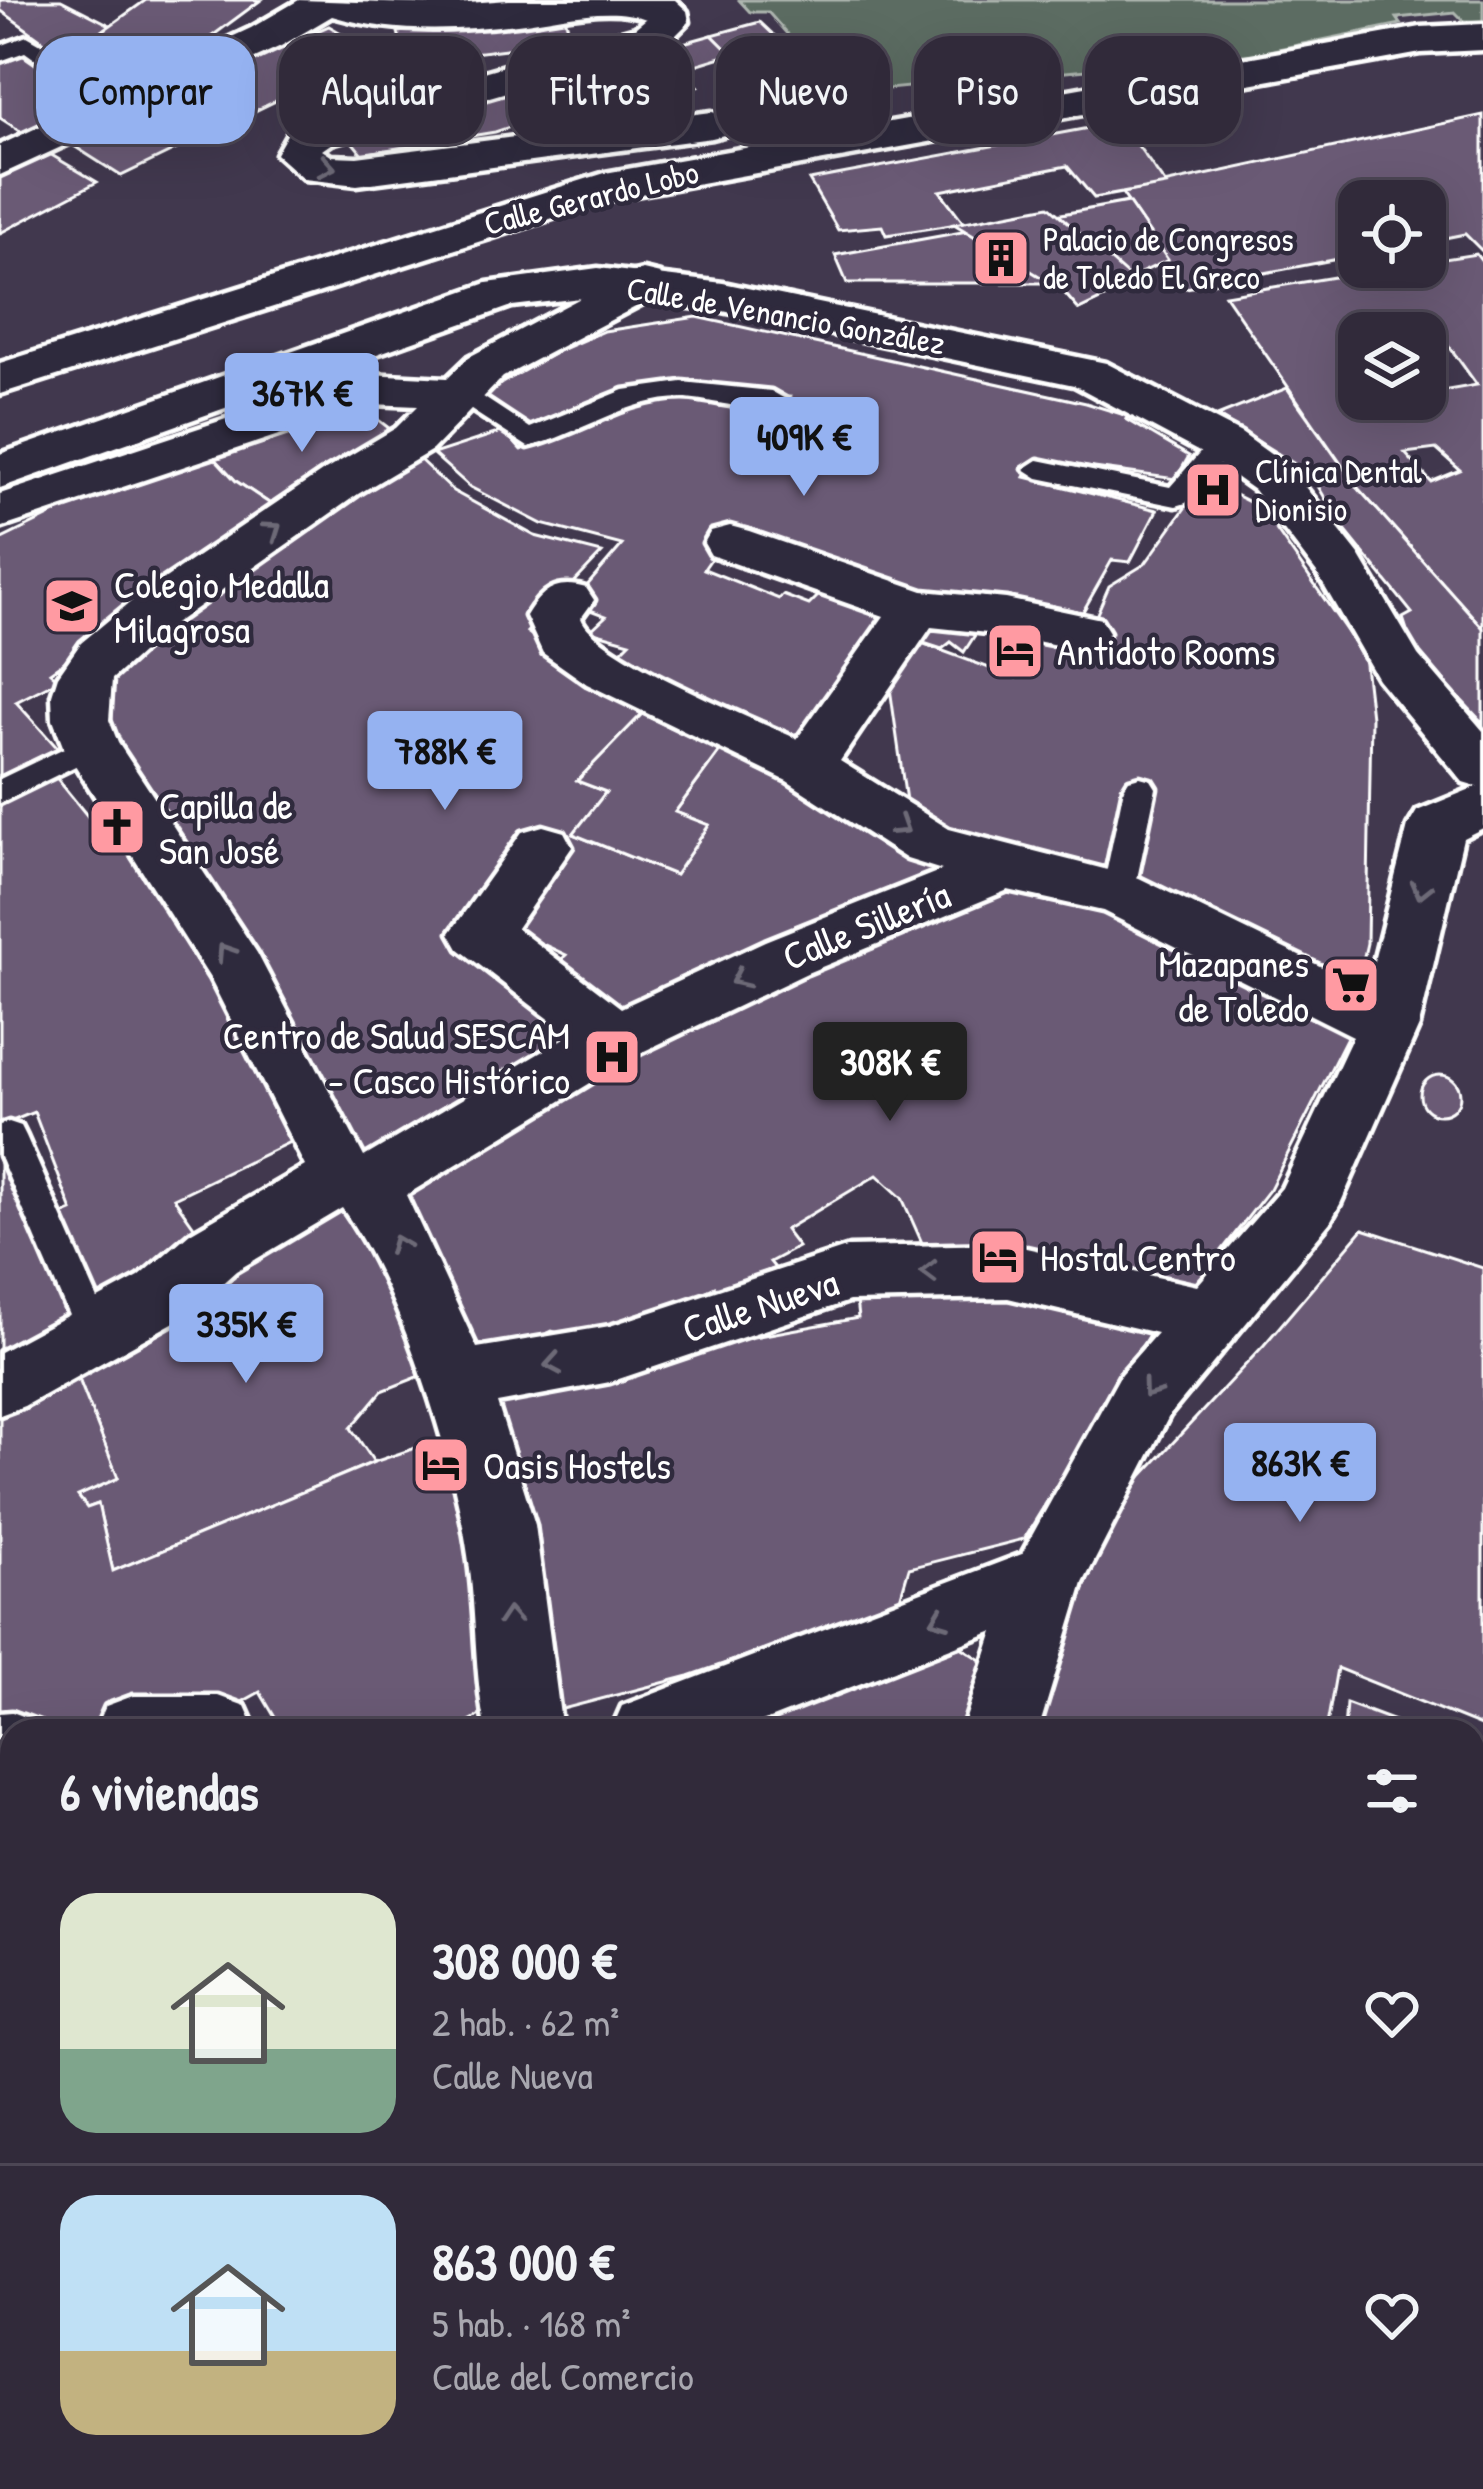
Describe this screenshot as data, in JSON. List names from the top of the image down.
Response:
{
  "streets": {
    "street": [
      "Calle Gerardo Lobo",
      "Calle de Venancio González",
      "Calle Sillería",
      "Calle Nueva"
    ]
  },
  "one_way": ["Calle Sillería"],
  "places": {
    "building": ["Palacio de Congresos de Toledo El Greco"],
    "hospital": ["Clínica Dental Dionisio", "Centro de Salud SESCAM - Casco Histórico"],
    "school or university": ["Colegio Medalla Milagrosa"],
    "hotel": ["Antidoto Rooms", "Hostal Centro", "Oasis Hostels"],
    "church": ["Capilla de San José"],
    "supermarket": ["Mazapanes de Toledo"]
  },
  "page": {
    "chip": [
      "Comprar",
      "Alquilar",
      "Filtros",
      "Nuevo",
      "Piso",
      "Casa"
    ],
    "price": [
      "367K €",
      "409K €",
      "788K €",
      "308K €",
      "335K €",
      "863K €"
    ],
    "heading": "6 viviendas",
    "list": [
      {
        "name": "308 000 €",
        "note": "2 hab. · 62 m² · Calle Nueva"
      },
      {
        "name": "863 000 €",
        "note": "5 hab. · 168 m² · Calle del Comercio"
      }
    ]
  }
}
